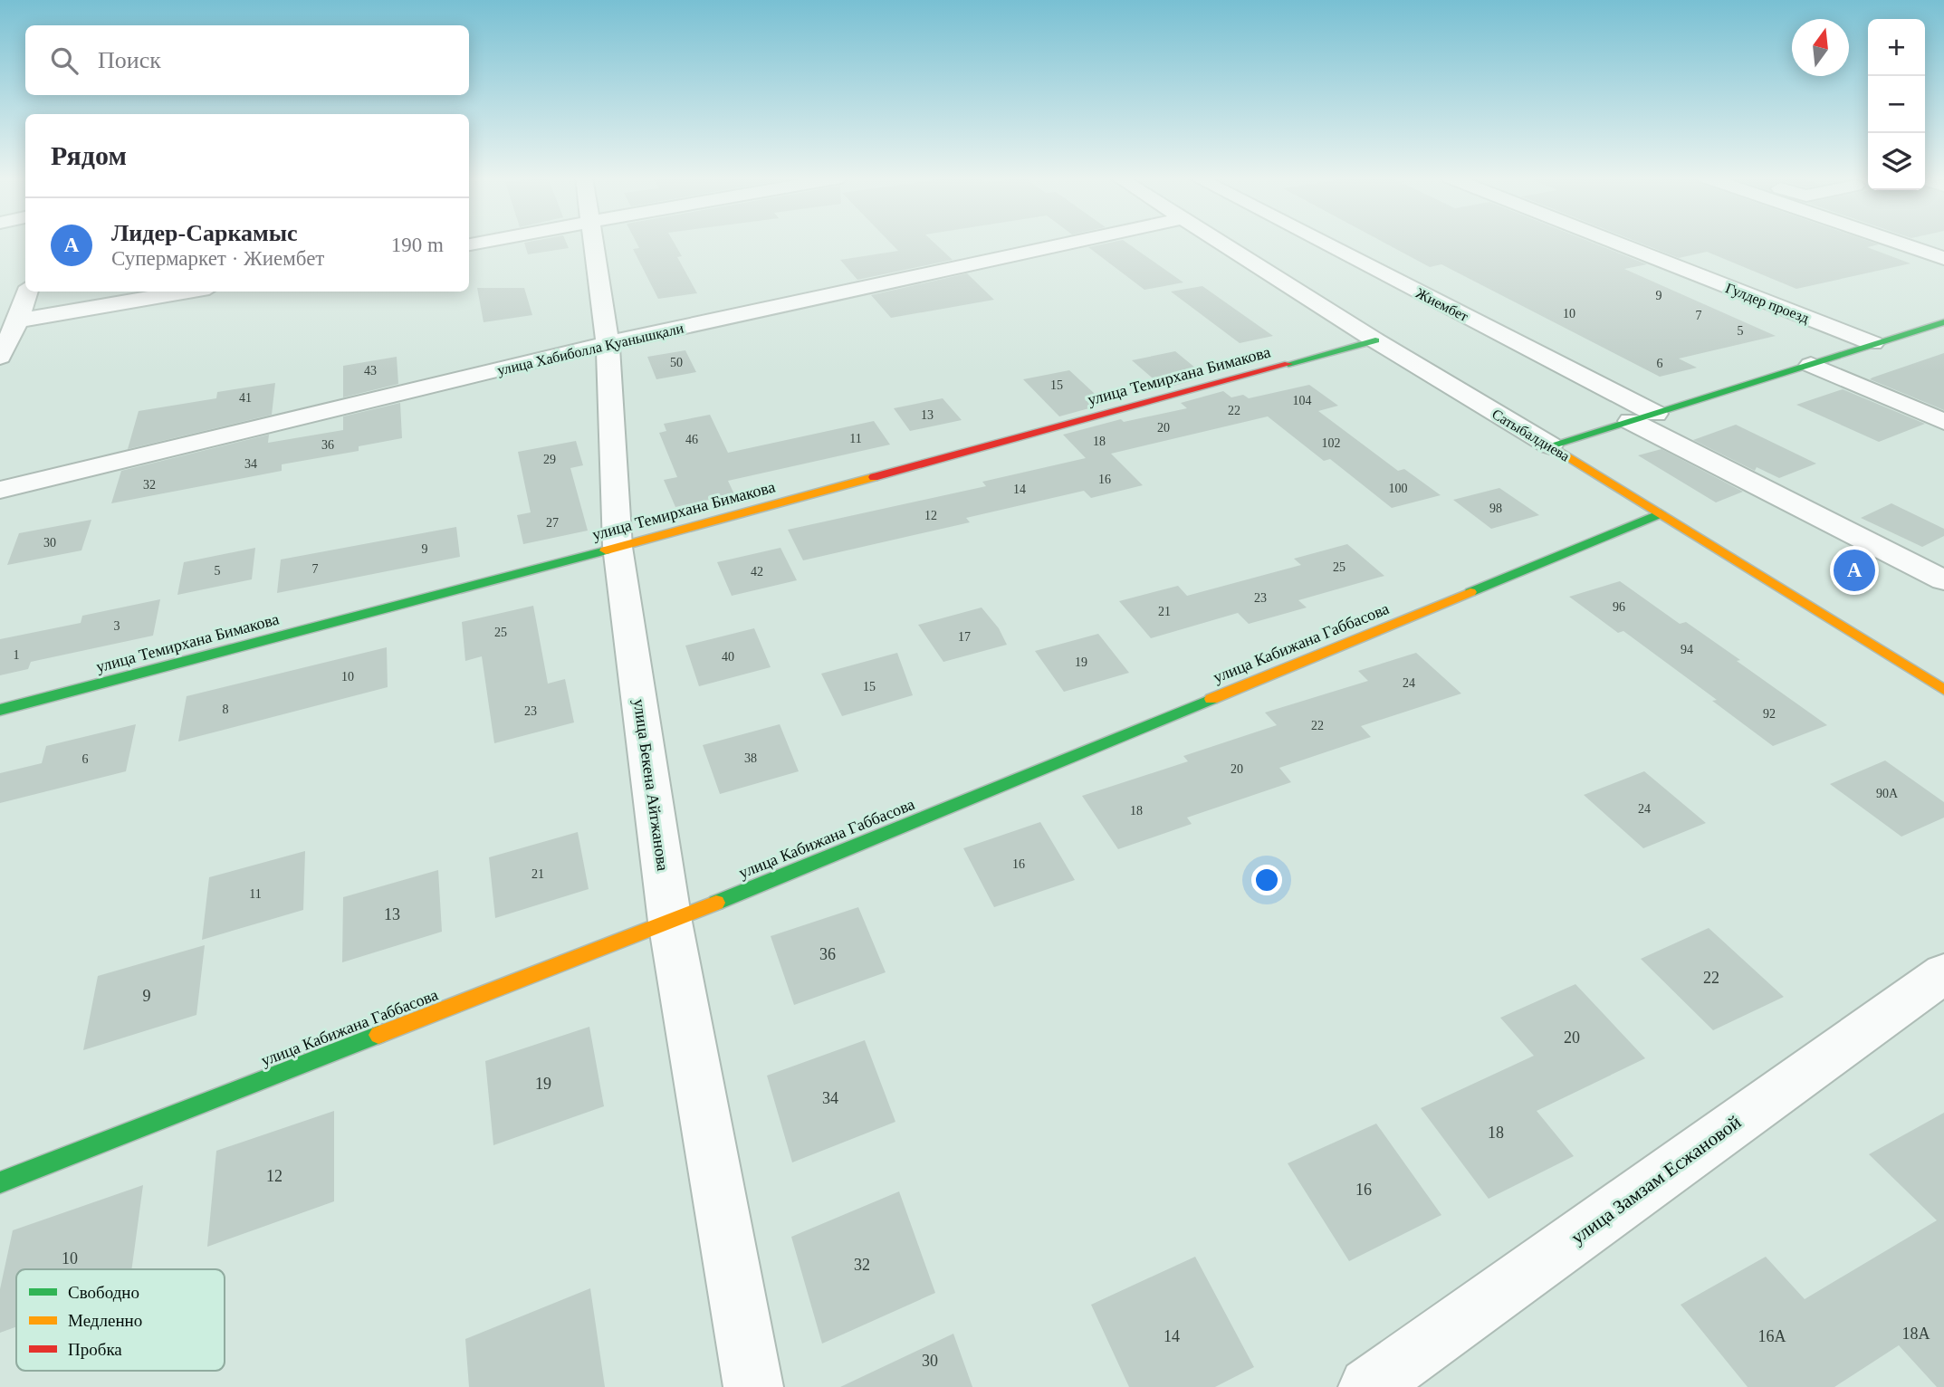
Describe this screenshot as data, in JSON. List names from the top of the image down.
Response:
{
  "streets": {
    "street": [
      "Гулдер проезд",
      "Жиембет",
      "улица Хабиболла Қуанышқали",
      "улица Темирхана Бимакова",
      "Сатыбалдиева",
      "улица Кабижана Габбасова",
      "улица Бекена Айтжанова",
      "улица Замзам Есжановой"
    ]
  },
  "crossings": [
    ["улица Хабиболла Қуанышқали", "улица Бекена Айтжанова"],
    ["улица Темирхана Бимакова", "Сатыбалдиева"],
    ["улица Темирхана Бимакова", "улица Бекена Айтжанова"],
    ["Сатыбалдиева", "улица Кабижана Габбасова"],
    ["улица Кабижана Габбасова", "улица Бекена Айтжанова"]
  ],
  "house_numbers": [
    "9",
    "10",
    "7",
    "5",
    "50",
    "6",
    "43",
    "15",
    "41",
    "104",
    "22",
    "13",
    "20",
    "11",
    "46",
    "18",
    "102",
    "36",
    "29",
    "34",
    "16",
    "32",
    "100",
    "14",
    "98",
    "12",
    "27",
    "30",
    "9",
    "25",
    "7",
    "5",
    "42",
    "23",
    "96",
    "21",
    "3",
    "25",
    "17",
    "94",
    "1",
    "40",
    "19",
    "10",
    "24",
    "15",
    "8",
    "23",
    "92",
    "22",
    "38",
    "6",
    "20",
    "90А",
    "24",
    "18",
    "16",
    "21",
    "11",
    "13",
    "36",
    "22",
    "9",
    "20",
    "19",
    "34",
    "18",
    "12",
    "16",
    "10",
    "32",
    "18А",
    "14",
    "16А",
    "30"
  ],
  "legend": ["Свободно", "Медленно", "Пробка"],
  "north": "top",
  "page": {
    "map_buttons": ["+", "−"],
    "search": "Поиск",
    "heading": "Рядом",
    "list": [
      {
        "mark": "A",
        "name": "Лидер-Саркамыс",
        "note": "Супермаркет · Жиембет",
        "value": "190 m"
      }
    ],
    "pins": "A"
  }
}
